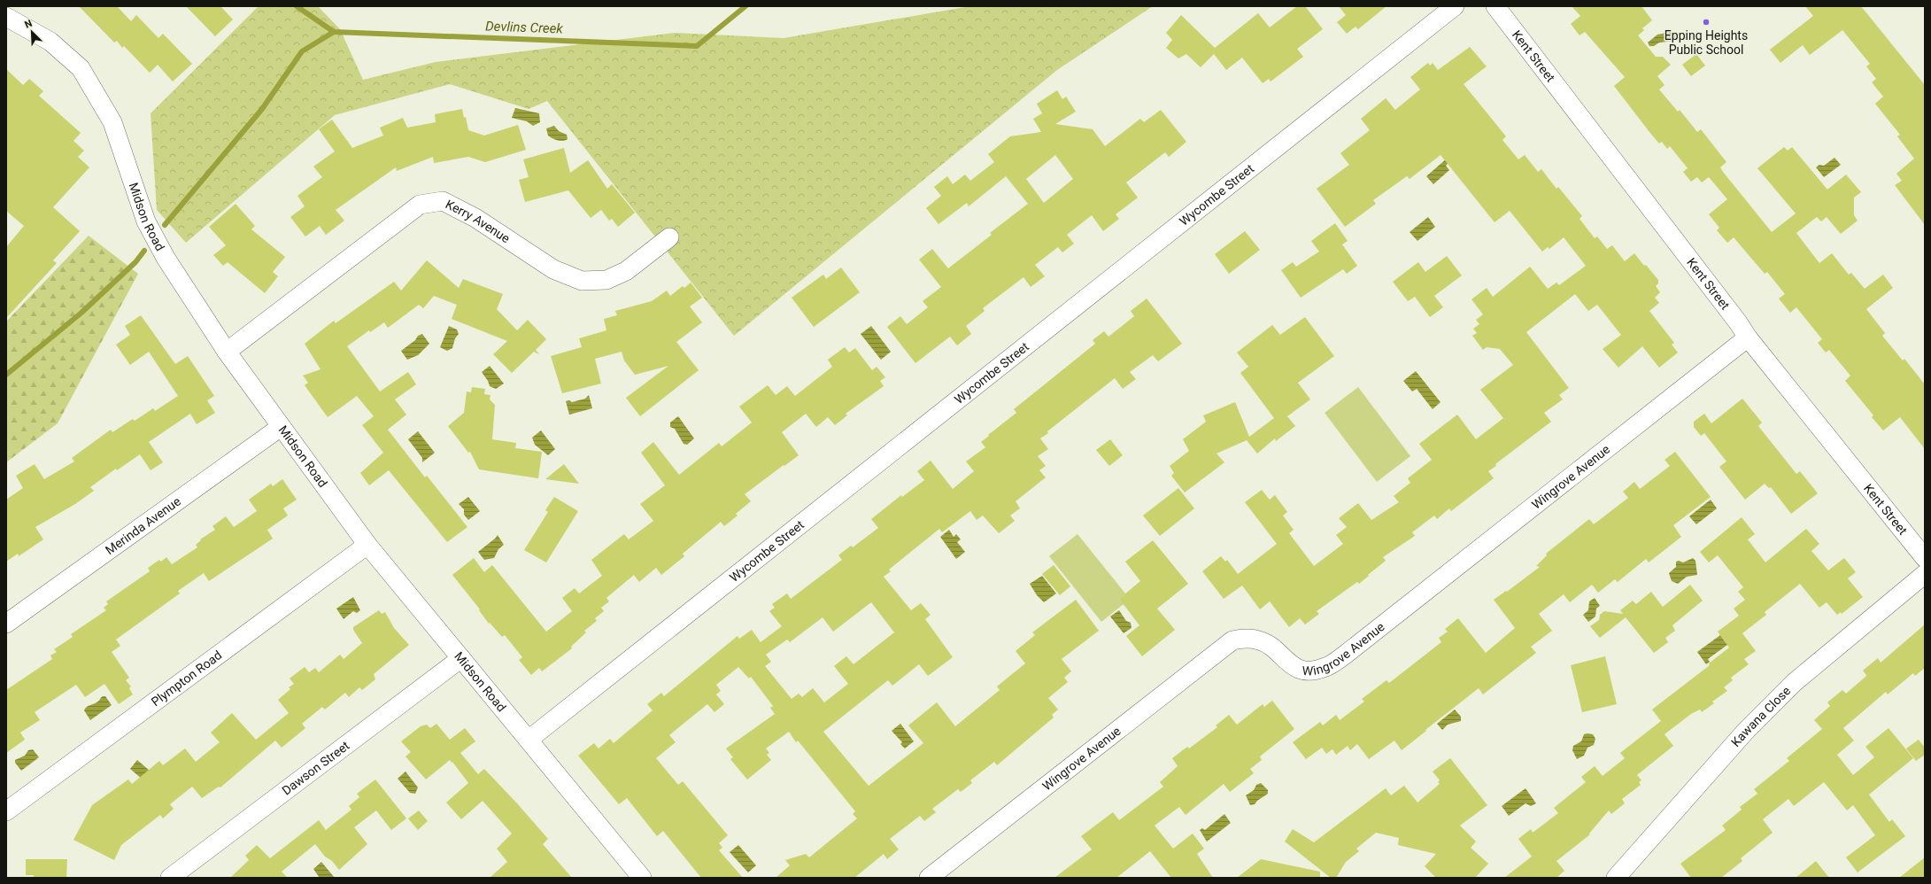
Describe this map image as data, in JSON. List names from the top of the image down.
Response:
{
  "streets": {
    "street": [
      "Kent Street",
      "Wycombe Street",
      "Midson Road",
      "Kerry Avenue",
      "Wingrove Avenue",
      "Merinda Avenue",
      "Plympton Road",
      "Kawana Close",
      "Dawson Street"
    ]
  },
  "crossings": [
    ["Kent Street", "Wingrove Avenue"],
    ["Wycombe Street", "Midson Road"],
    ["Midson Road", "Kerry Avenue"],
    ["Midson Road", "Merinda Avenue"],
    ["Midson Road", "Plympton Road"],
    ["Midson Road", "Dawson Street"]
  ],
  "water": ["Devlins Creek"],
  "places": ["Epping Heights Public School"],
  "north": "top left"
}
